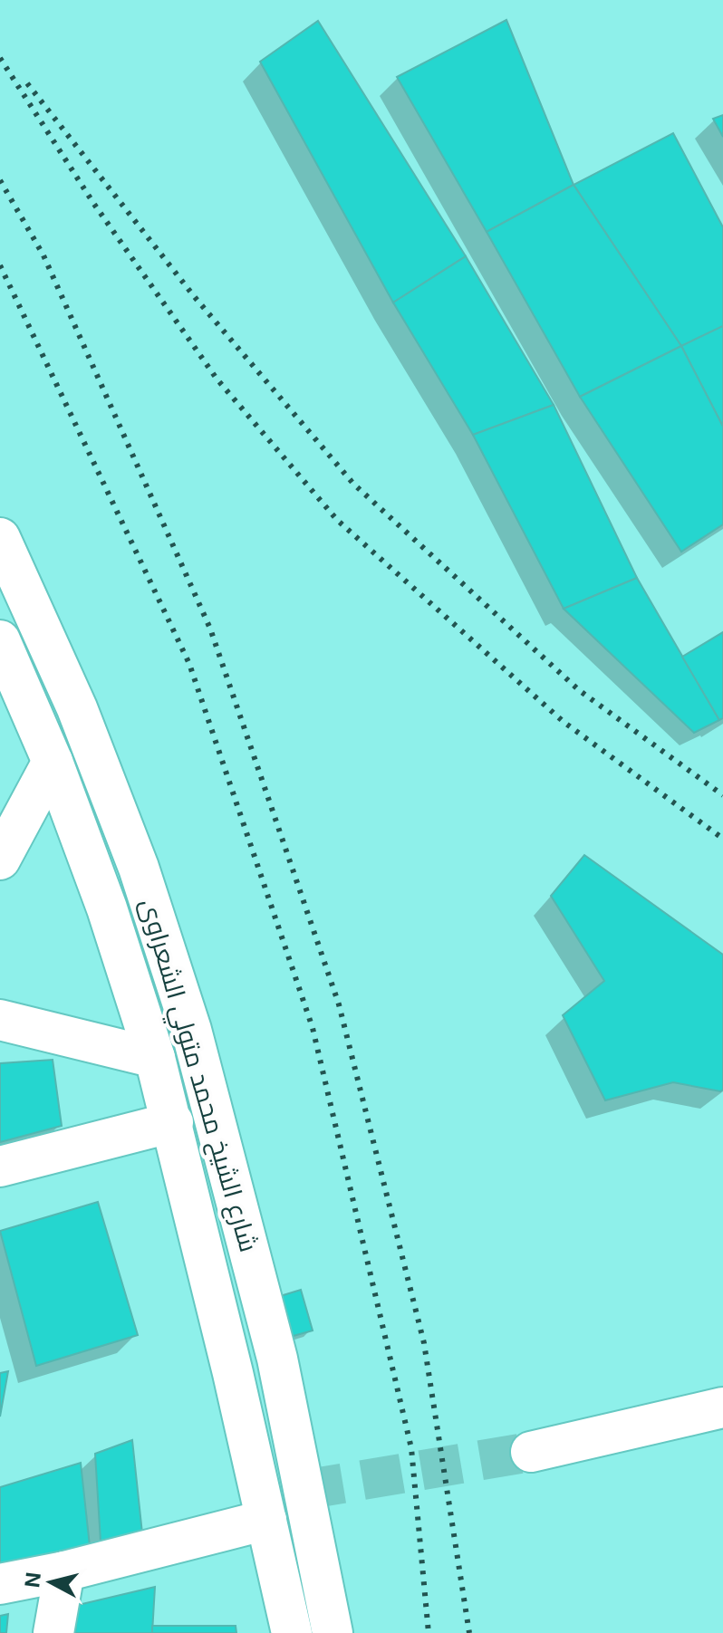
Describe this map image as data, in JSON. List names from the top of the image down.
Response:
{
  "streets": {
    "street": ["شارع الشيخ محمد متولي الشعراوى"]
  },
  "north": "left"
}
